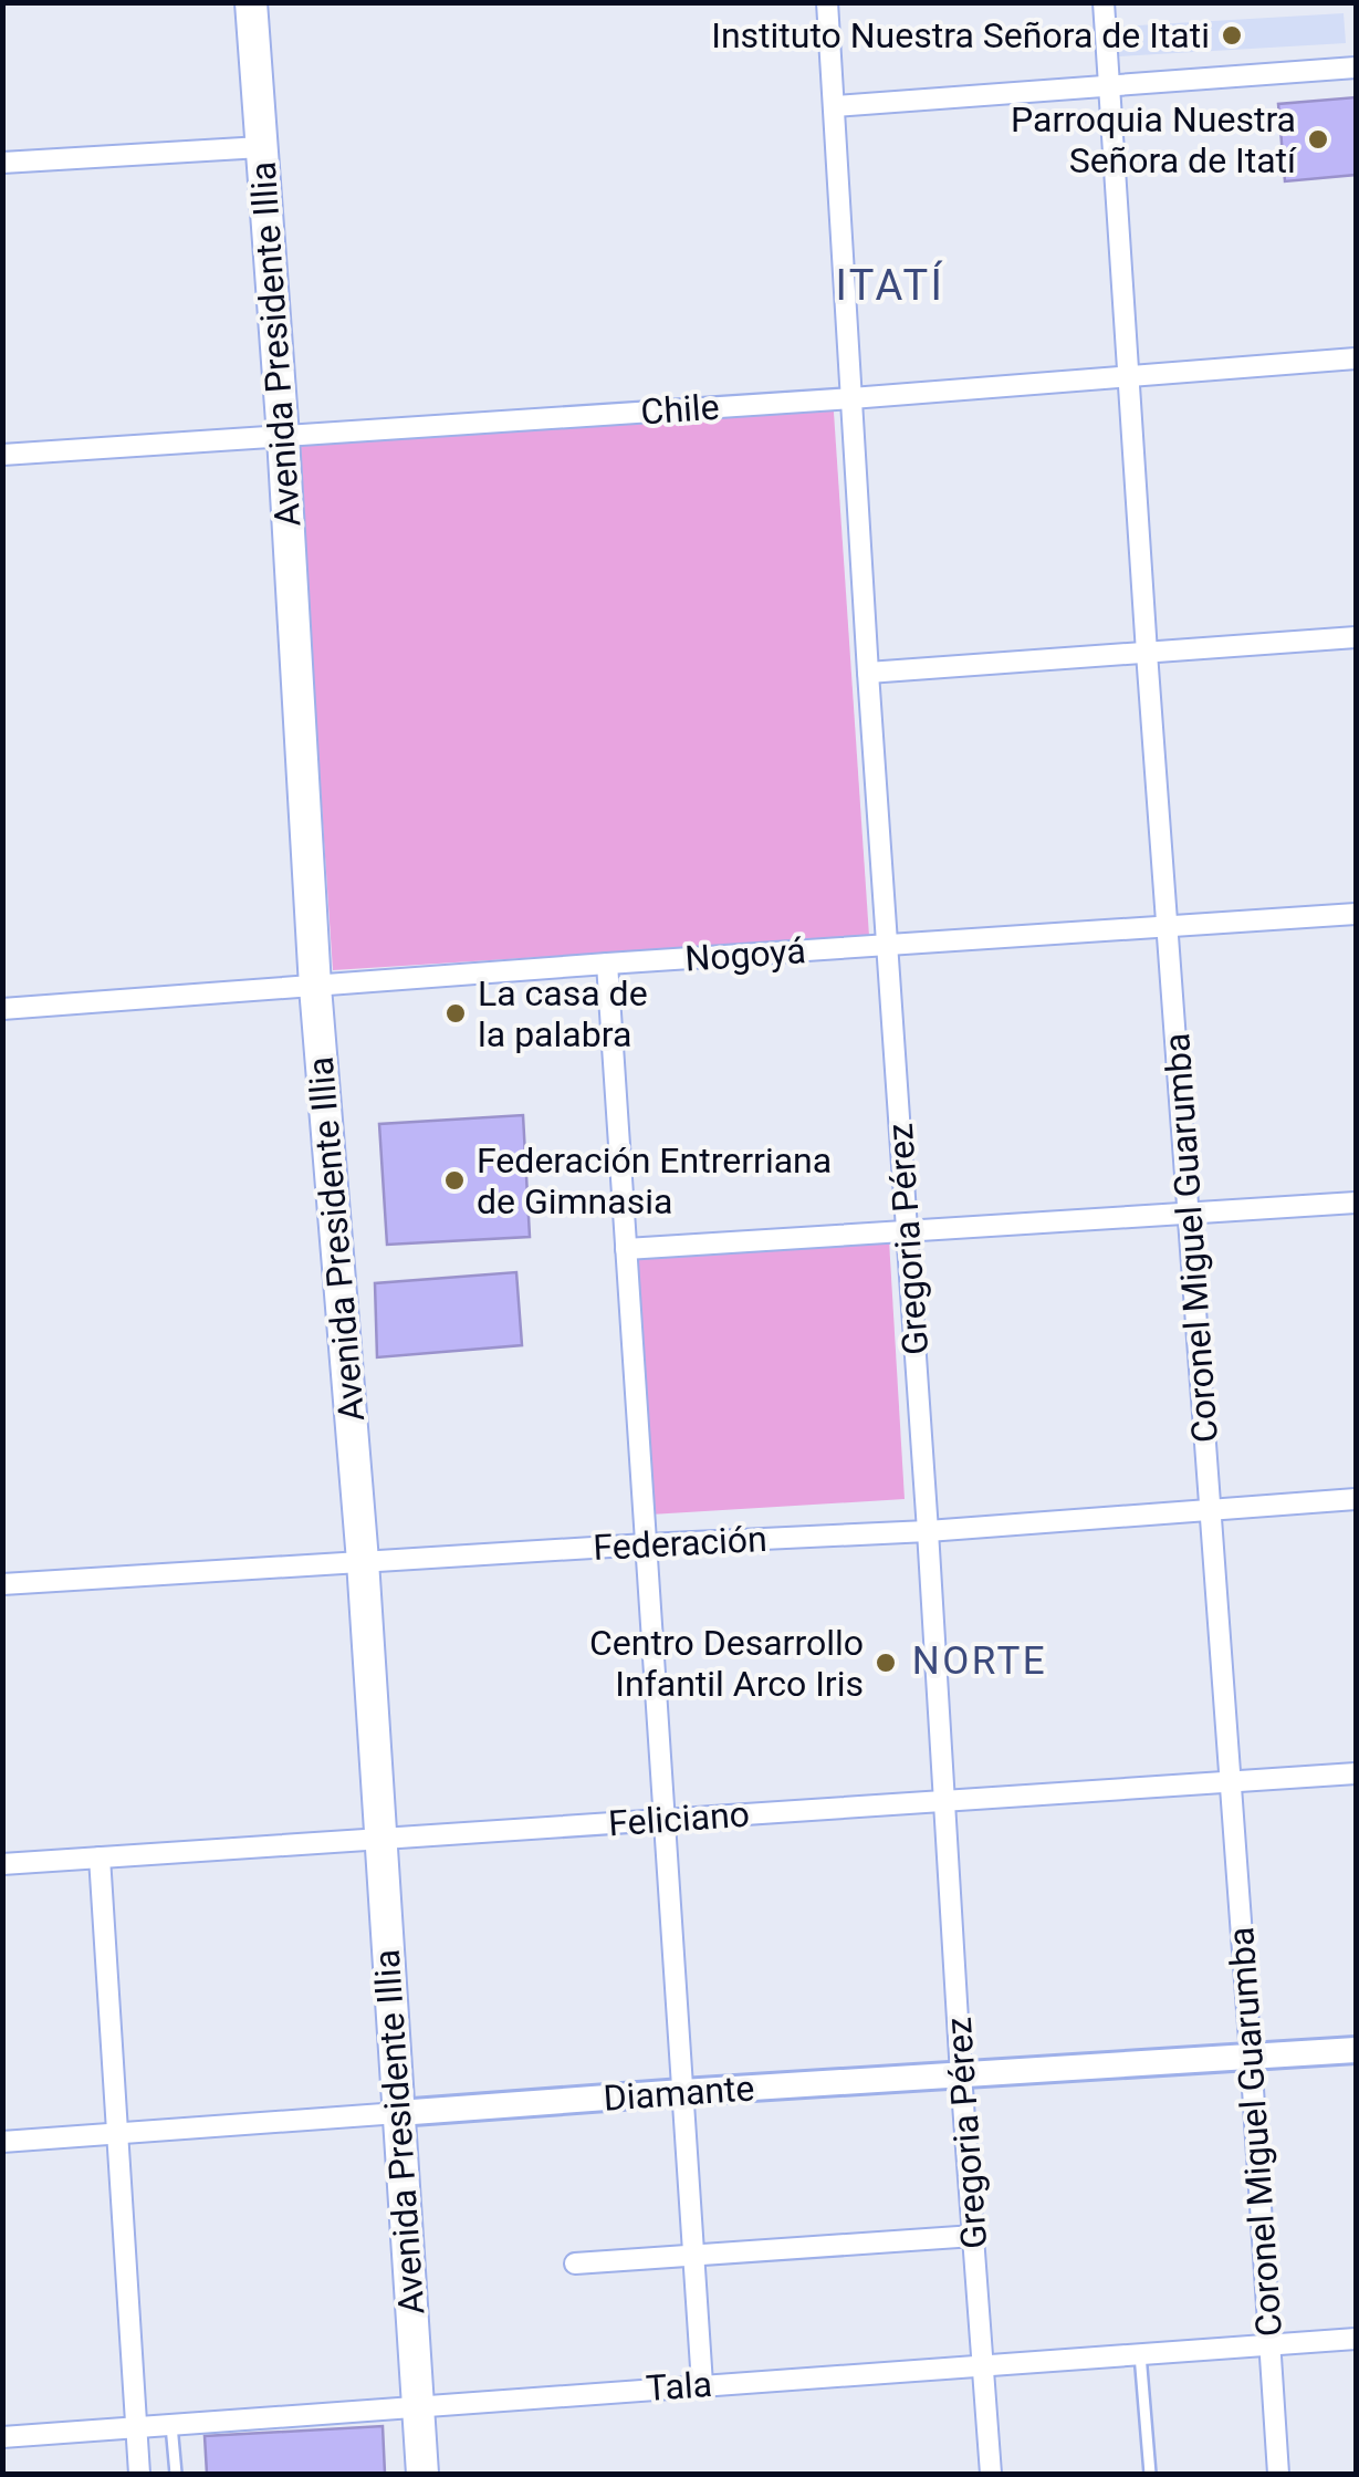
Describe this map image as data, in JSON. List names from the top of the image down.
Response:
{
  "streets": {
    "main road": ["Avenida Presidente Illia"],
    "street": [
      "Chile",
      "Nogoyá",
      "Coronel Miguel Guarumba",
      "Gregoria Pérez",
      "Federación",
      "Feliciano",
      "Diamante",
      "Tala"
    ]
  },
  "crossings": [
    ["Avenida Presidente Illia", "Chile"],
    ["Avenida Presidente Illia", "Nogoyá"],
    ["Avenida Presidente Illia", "Federación"],
    ["Avenida Presidente Illia", "Feliciano"],
    ["Avenida Presidente Illia", "Diamante"],
    ["Avenida Presidente Illia", "Tala"],
    ["Chile", "Coronel Miguel Guarumba"],
    ["Chile", "Gregoria Pérez"],
    ["Nogoyá", "Coronel Miguel Guarumba"],
    ["Nogoyá", "Gregoria Pérez"],
    ["Coronel Miguel Guarumba", "Federación"],
    ["Coronel Miguel Guarumba", "Feliciano"],
    ["Coronel Miguel Guarumba", "Diamante"],
    ["Coronel Miguel Guarumba", "Tala"],
    ["Gregoria Pérez", "Federación"],
    ["Gregoria Pérez", "Feliciano"],
    ["Gregoria Pérez", "Diamante"],
    ["Gregoria Pérez", "Tala"]
  ],
  "districts": ["ITATÍ", "NORTE"],
  "places": [
    "Instituto Nuestra Señora de Itati",
    "Parroquia Nuestra Señora de Itatí",
    "La casa de la palabra",
    "Federación Entrerriana de Gimnasia",
    "Centro Desarrollo Infantil Arco Iris"
  ]
}
